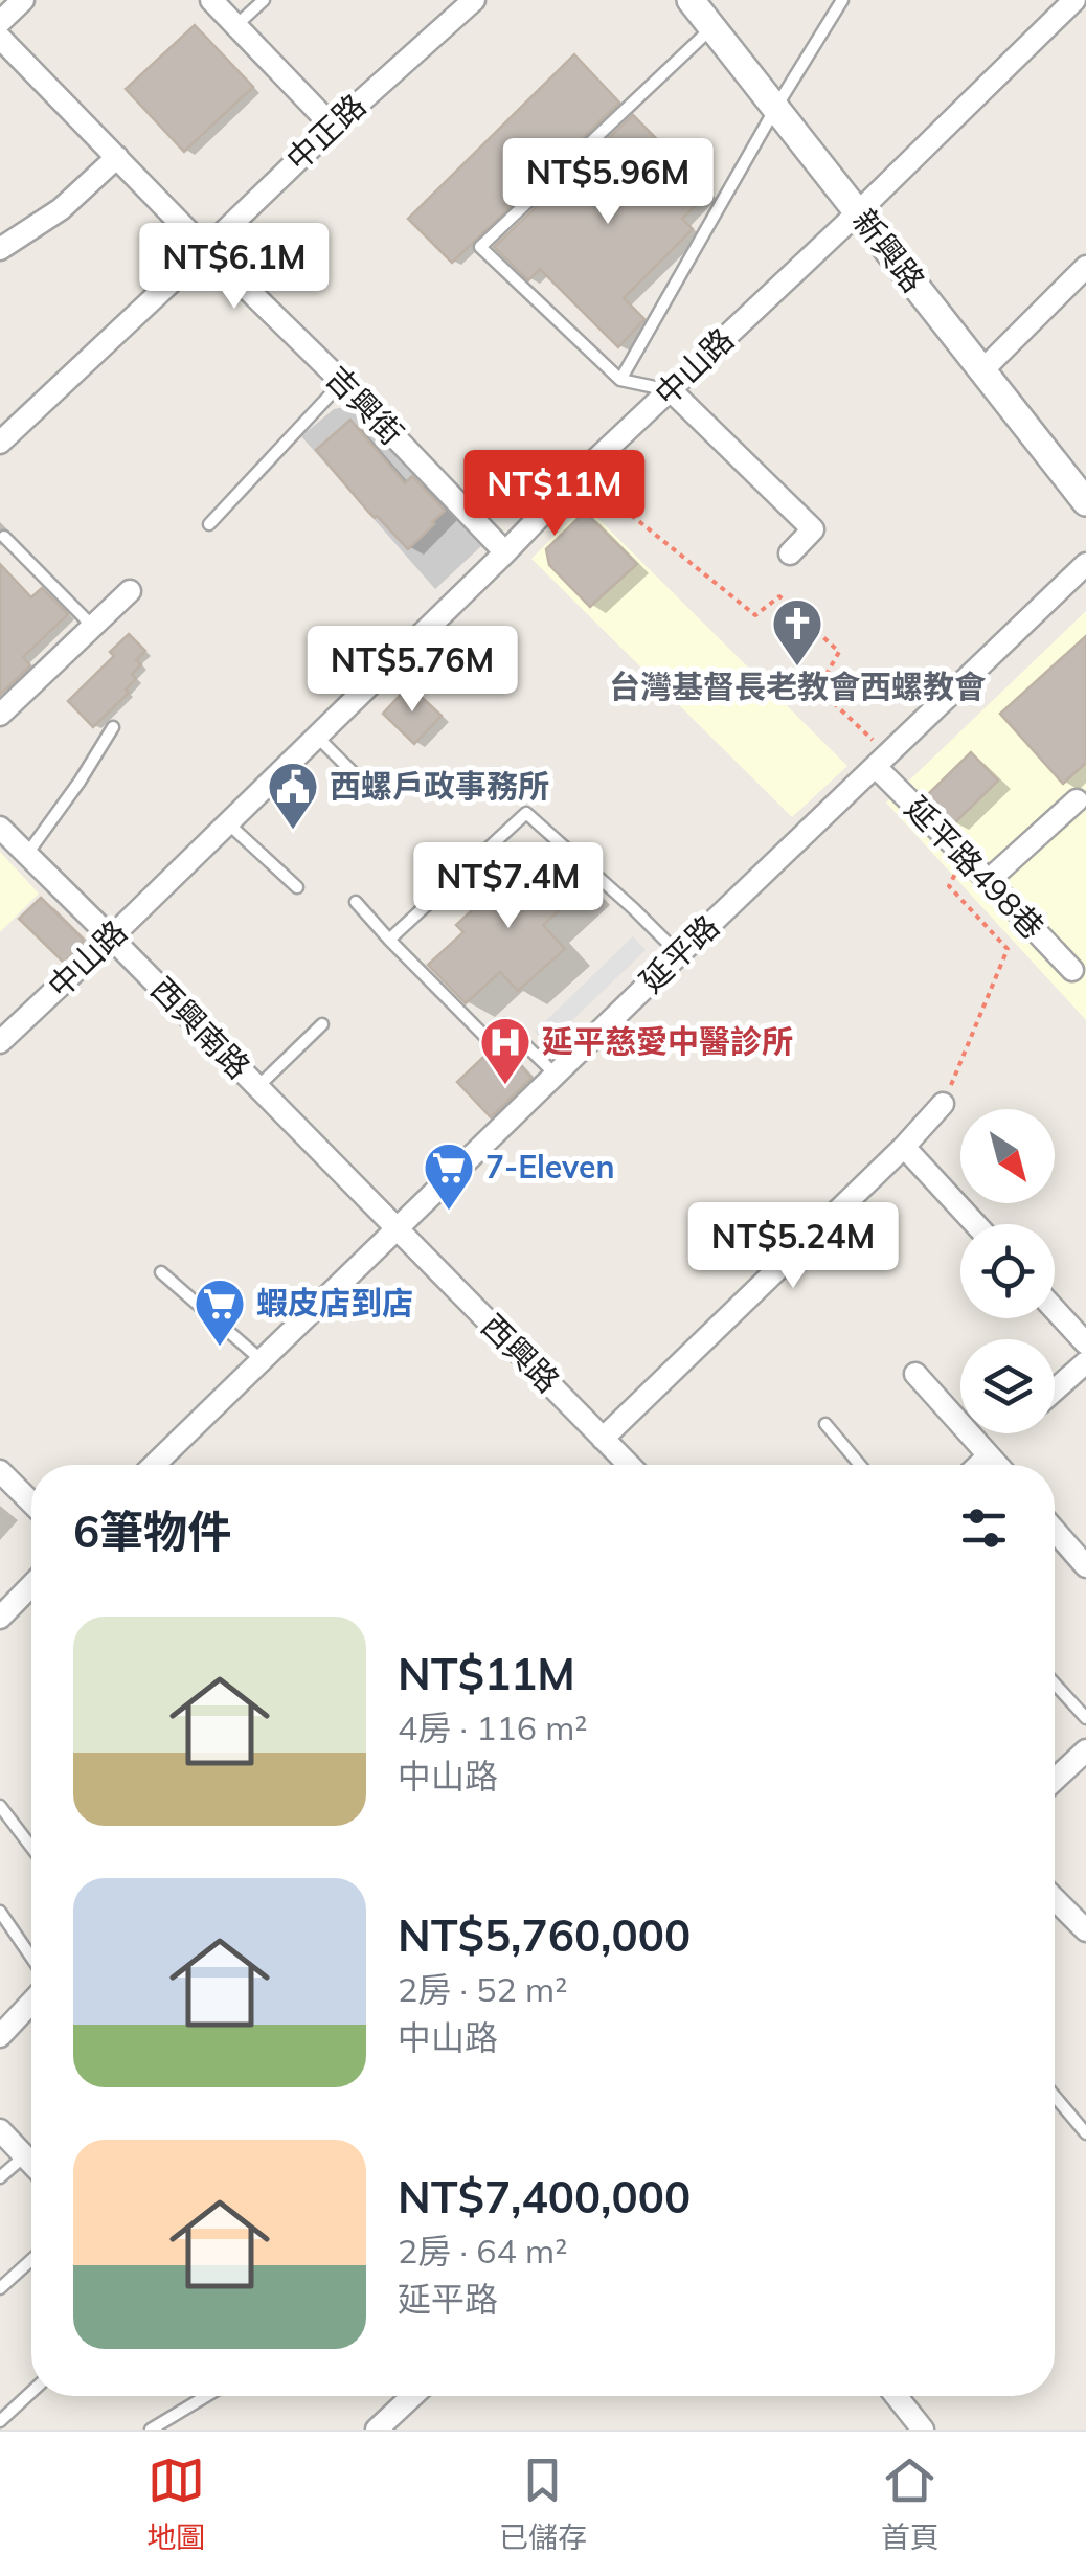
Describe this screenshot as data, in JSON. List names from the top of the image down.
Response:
{
  "streets": {
    "street": [
      "中正路",
      "新興路",
      "中山路",
      "吉興街",
      "延平路498巷",
      "延平路",
      "西興南路",
      "西興路"
    ]
  },
  "crossings": [
    ["中正路", "吉興街"],
    ["新興路", "中山路"],
    ["中山路", "吉興街"],
    ["中山路", "西興南路"],
    ["延平路498巷", "延平路"],
    ["延平路", "西興南路"],
    ["延平路", "西興路"],
    ["西興南路", "西興路"]
  ],
  "places": {
    "church": ["台灣基督長老教會西螺教會"],
    "public building": ["西螺戶政事務所"],
    "hospital": ["延平慈愛中醫診所"],
    "supermarket": ["7-Eleven", "蝦皮店到店"]
  },
  "north": "bottom right",
  "page": {
    "price": [
      "NT$5.96M",
      "NT$6.1M",
      "NT$11M",
      "NT$5.76M",
      "NT$7.4M",
      "NT$5.24M"
    ],
    "heading": "6筆物件",
    "list": [
      {
        "name": "NT$11M",
        "note": "4房 · 116 m² · 中山路"
      },
      {
        "name": "NT$5,760,000",
        "note": "2房 · 52 m² · 中山路"
      },
      {
        "name": "NT$7,400,000",
        "note": "2房 · 64 m² · 延平路"
      }
    ],
    "tabs": ["地圖", "已儲存", "首頁"]
  }
}
